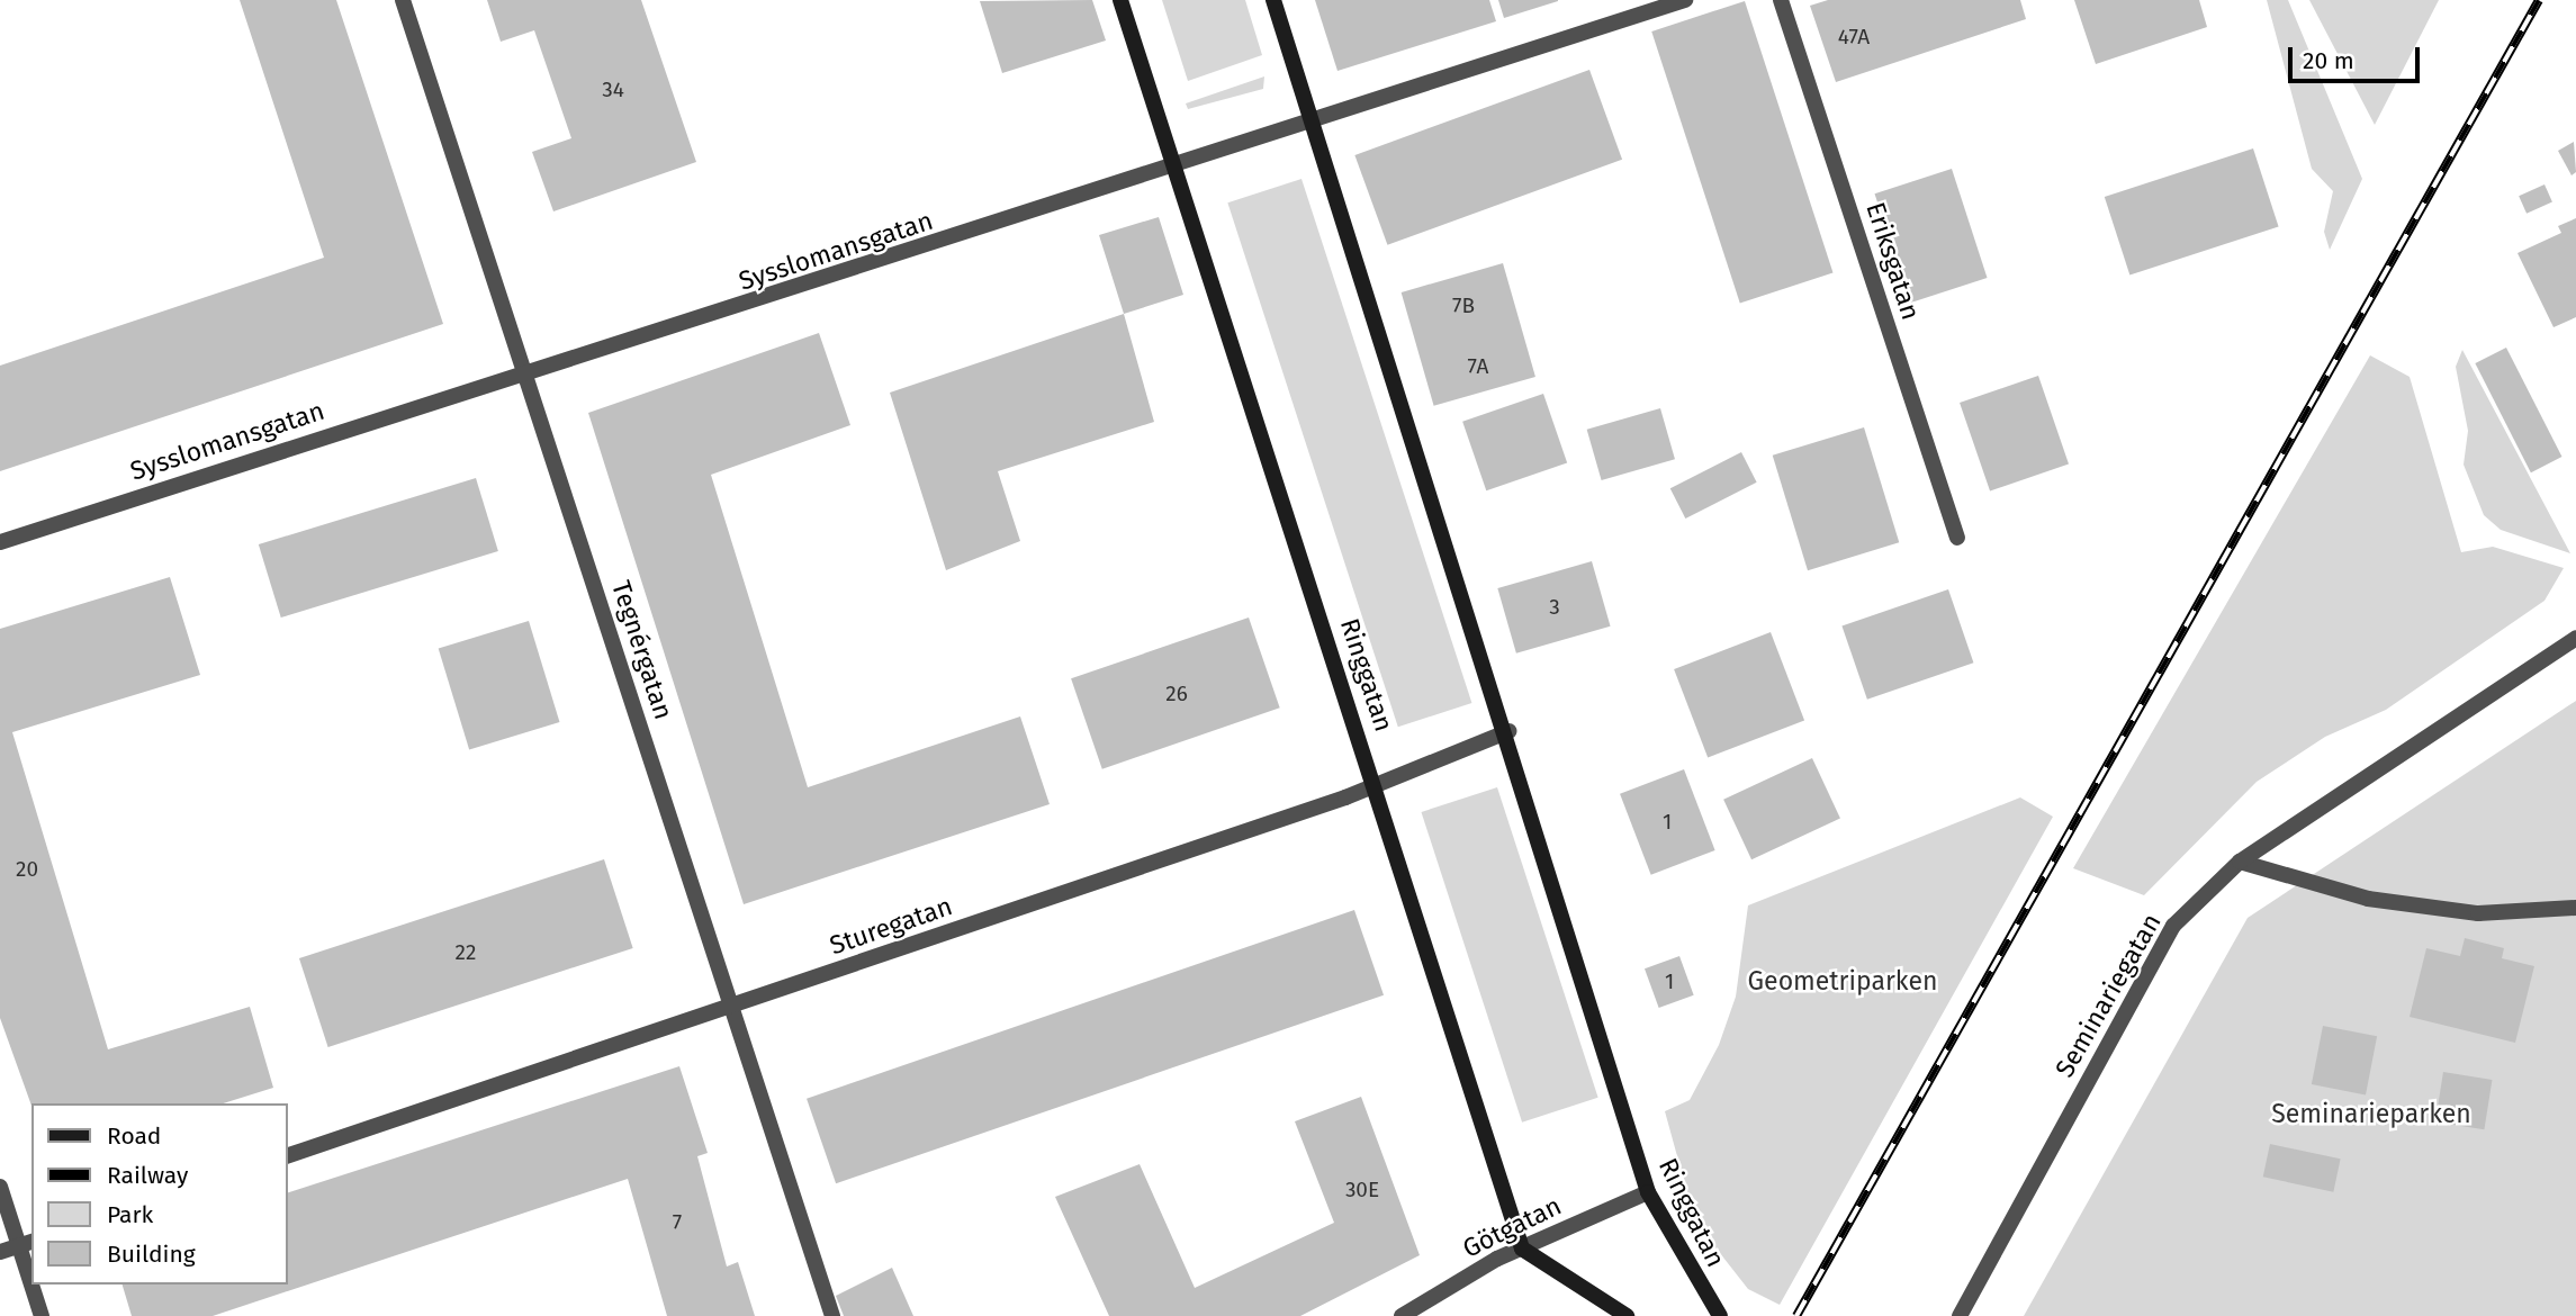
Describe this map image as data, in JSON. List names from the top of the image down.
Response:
{
  "streets": {
    "street": [
      "Sysslomansgatan",
      "Eriksgatan",
      "Tegnérgatan",
      "Ringgatan",
      "Sturegatan",
      "Seminariegatan",
      "Götgatan"
    ]
  },
  "crossings": [
    ["Sysslomansgatan", "Tegnérgatan"],
    ["Sysslomansgatan", "Ringgatan"],
    ["Tegnérgatan", "Sturegatan"],
    ["Ringgatan", "Sturegatan"],
    ["Ringgatan", "Götgatan"]
  ],
  "parks": ["Geometriparken", "Seminarieparken"],
  "house_numbers": [
    "47A",
    "34",
    "7B",
    "7A",
    "3",
    "26",
    "1",
    "20",
    "22",
    "1",
    "30E",
    "7"
  ],
  "legend": [
    "Road",
    "Railway",
    "Park",
    "Building"
  ],
  "scale_bar": "20 m"
}
